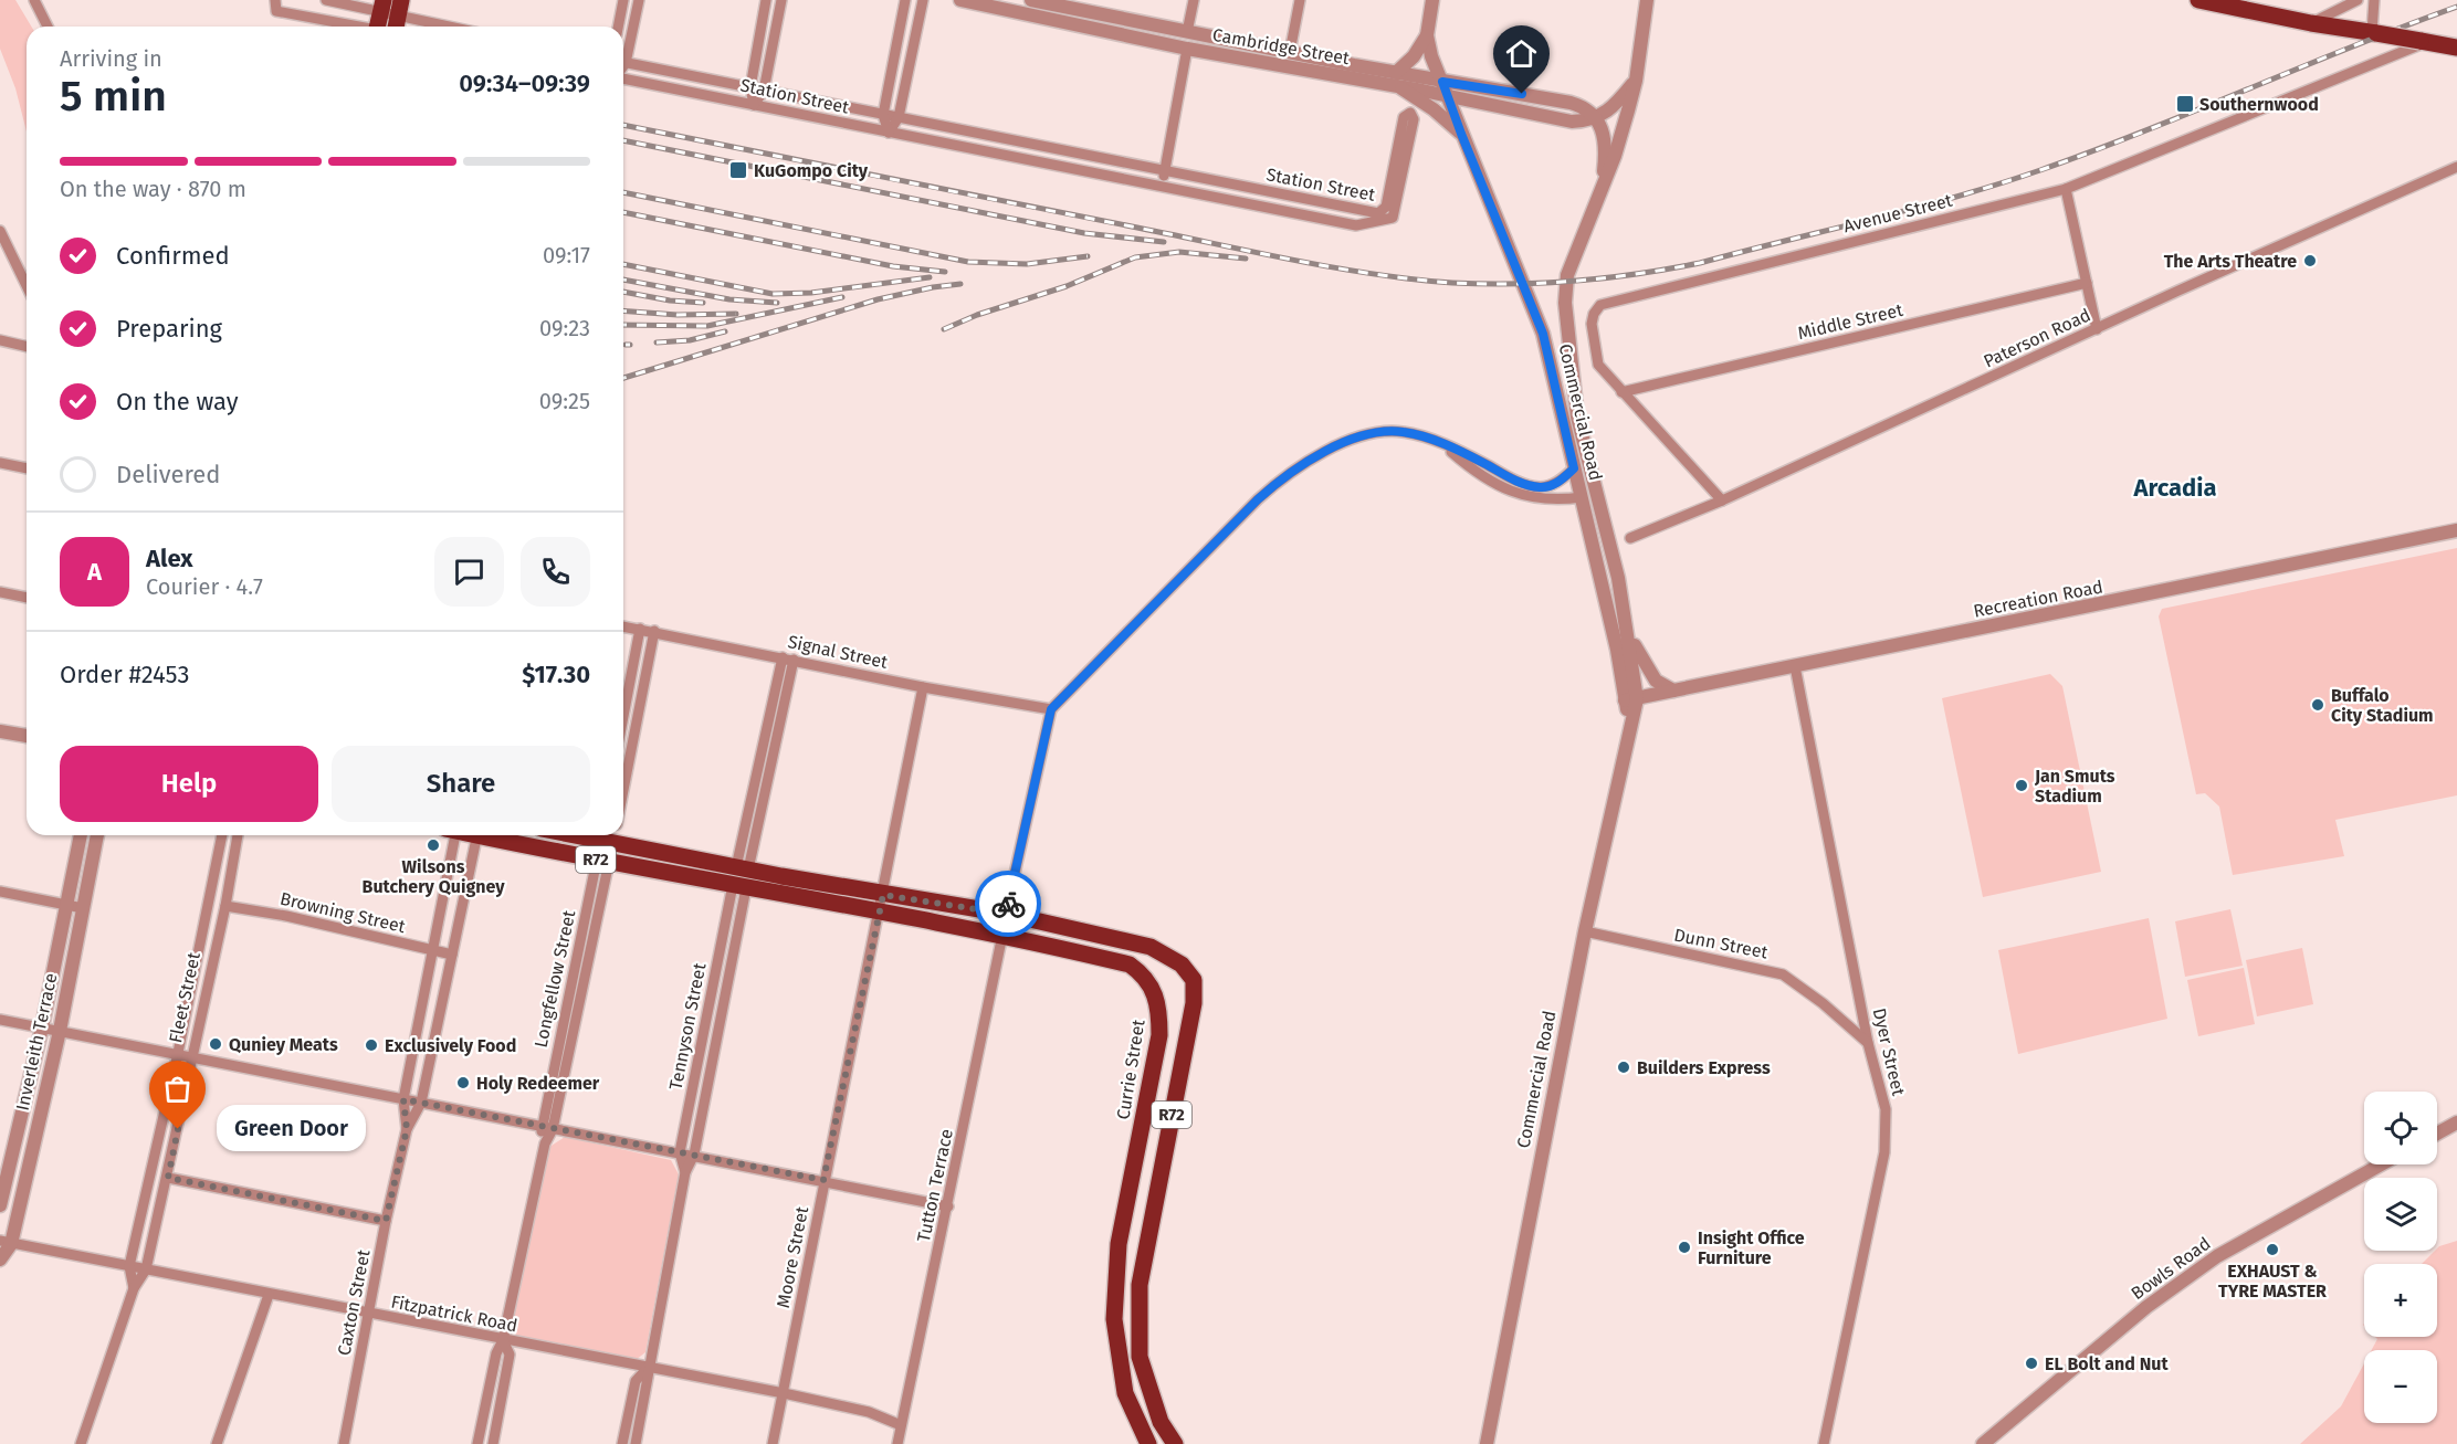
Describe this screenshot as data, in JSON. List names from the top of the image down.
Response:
{
  "streets": {
    "main road": ["R72", "Currie Street"],
    "street": [
      "Cambridge Street",
      "Station Street",
      "Avenue Street",
      "Middle Street",
      "Paterson Road",
      "Commercial Road",
      "Recreation Road",
      "Signal Street",
      "Browning Street",
      "Dunn Street",
      "Longfellow Street",
      "Fleet Street",
      "Tennyson Street",
      "Inverleith Terrace",
      "Dyer Street",
      "Tutton Terrace",
      "Moore Street",
      "Bowls Road",
      "Caxton Street",
      "Fitzpatrick Road"
    ]
  },
  "crossings": [
    ["Cambridge Street", "Commercial Road"],
    ["Avenue Street", "Middle Street"],
    ["Avenue Street", "Paterson Road"],
    ["Commercial Road", "Recreation Road"],
    ["Commercial Road", "Dunn Street"],
    ["Recreation Road", "Dyer Street"],
    ["Signal Street", "Moore Street"],
    ["Browning Street", "Fleet Street"],
    ["Browning Street", "Caxton Street"],
    ["Dunn Street", "Dyer Street"],
    ["Longfellow Street", "Currie Street"],
    ["Longfellow Street", "Fitzpatrick Road"],
    ["Fleet Street", "Fitzpatrick Road"],
    ["Tennyson Street", "Currie Street"],
    ["Tennyson Street", "Fitzpatrick Road"],
    ["Inverleith Terrace", "Fitzpatrick Road"],
    ["Currie Street", "Tutton Terrace"],
    ["Currie Street", "Moore Street"],
    ["Tutton Terrace", "Fitzpatrick Road"],
    ["Moore Street", "Fitzpatrick Road"],
    ["Caxton Street", "Fitzpatrick Road"]
  ],
  "districts": ["Arcadia"],
  "places": {
    "transit": ["Southernwood", "KuGompo City"],
    "other": [
      "The Arts Theatre",
      "Buffalo City Stadium",
      "Jan Smuts Stadium",
      "Wilsons Butchery Quigney",
      "Quniey Meats",
      "Exclusively Food",
      "Builders Express",
      "Holy Redeemer",
      "Green Door",
      "Insight Office Furniture",
      "EXHAUST & TYRE MASTER",
      "EL Bolt and Nut"
    ]
  },
  "page": {
    "heading": ["5 min", "Arriving in", "09:34–09:39"],
    "panel": [
      "Alex",
      "Courier · 4.7",
      "Order #2453",
      "$17.30"
    ],
    "bar": "On the way · 870 m",
    "list": [
      ["Confirmed", "09:17"],
      ["Preparing", "09:23"],
      ["On the way", "09:25"],
      "Delivered"
    ],
    "round": "A",
    "buttons": ["Help", "Share"],
    "map_buttons": ["+", "−"],
    "bubble": "Green Door"
  }
}
